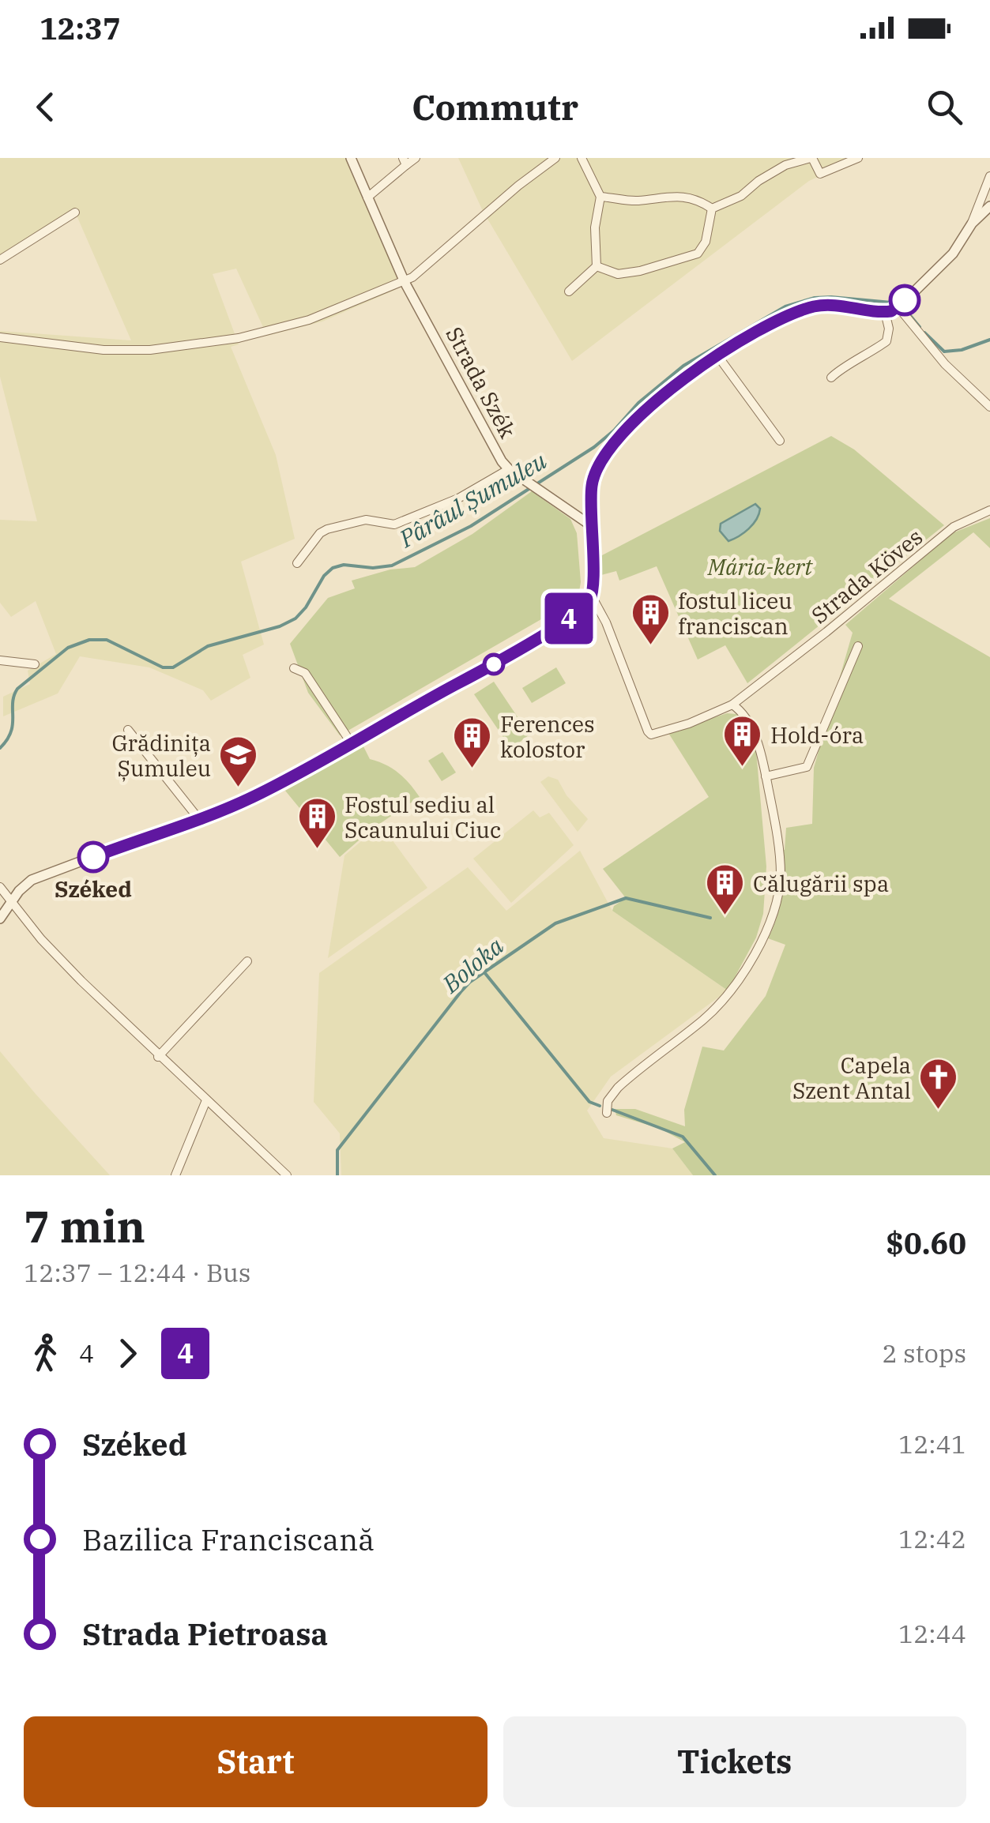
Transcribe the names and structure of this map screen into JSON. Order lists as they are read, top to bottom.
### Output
{
  "streets": {
    "street": ["Strada Szék", "Strada Köves"]
  },
  "water": ["Pârâul Șumuleu", "Boloka"],
  "parks": ["Mária-kert"],
  "places": {
    "building": [
      "fostul liceu franciscan",
      "Hold-óra",
      "Ferences kolostor",
      "Fostul sediu al Scaunului Ciuc",
      "Călugării spa"
    ],
    "school or university": ["Grădinița Șumuleu"],
    "other": ["Széked"],
    "church": ["Capela Szent Antal"]
  },
  "lines": ["bus line 4"],
  "page": {
    "status": "12:37",
    "header": "Commutr",
    "on_map": "4",
    "heading": ["7 min", "12:37 – 12:44 · Bus", "$0.60"],
    "legs": ["4", "4", "2 stops"],
    "list": [
      {
        "name": "Széked",
        "value": "12:41"
      },
      {
        "name": "Bazilica Franciscană",
        "value": "12:42"
      },
      {
        "name": "Strada Pietroasa",
        "value": "12:44"
      }
    ],
    "buttons": ["Start", "Tickets"]
  }
}
